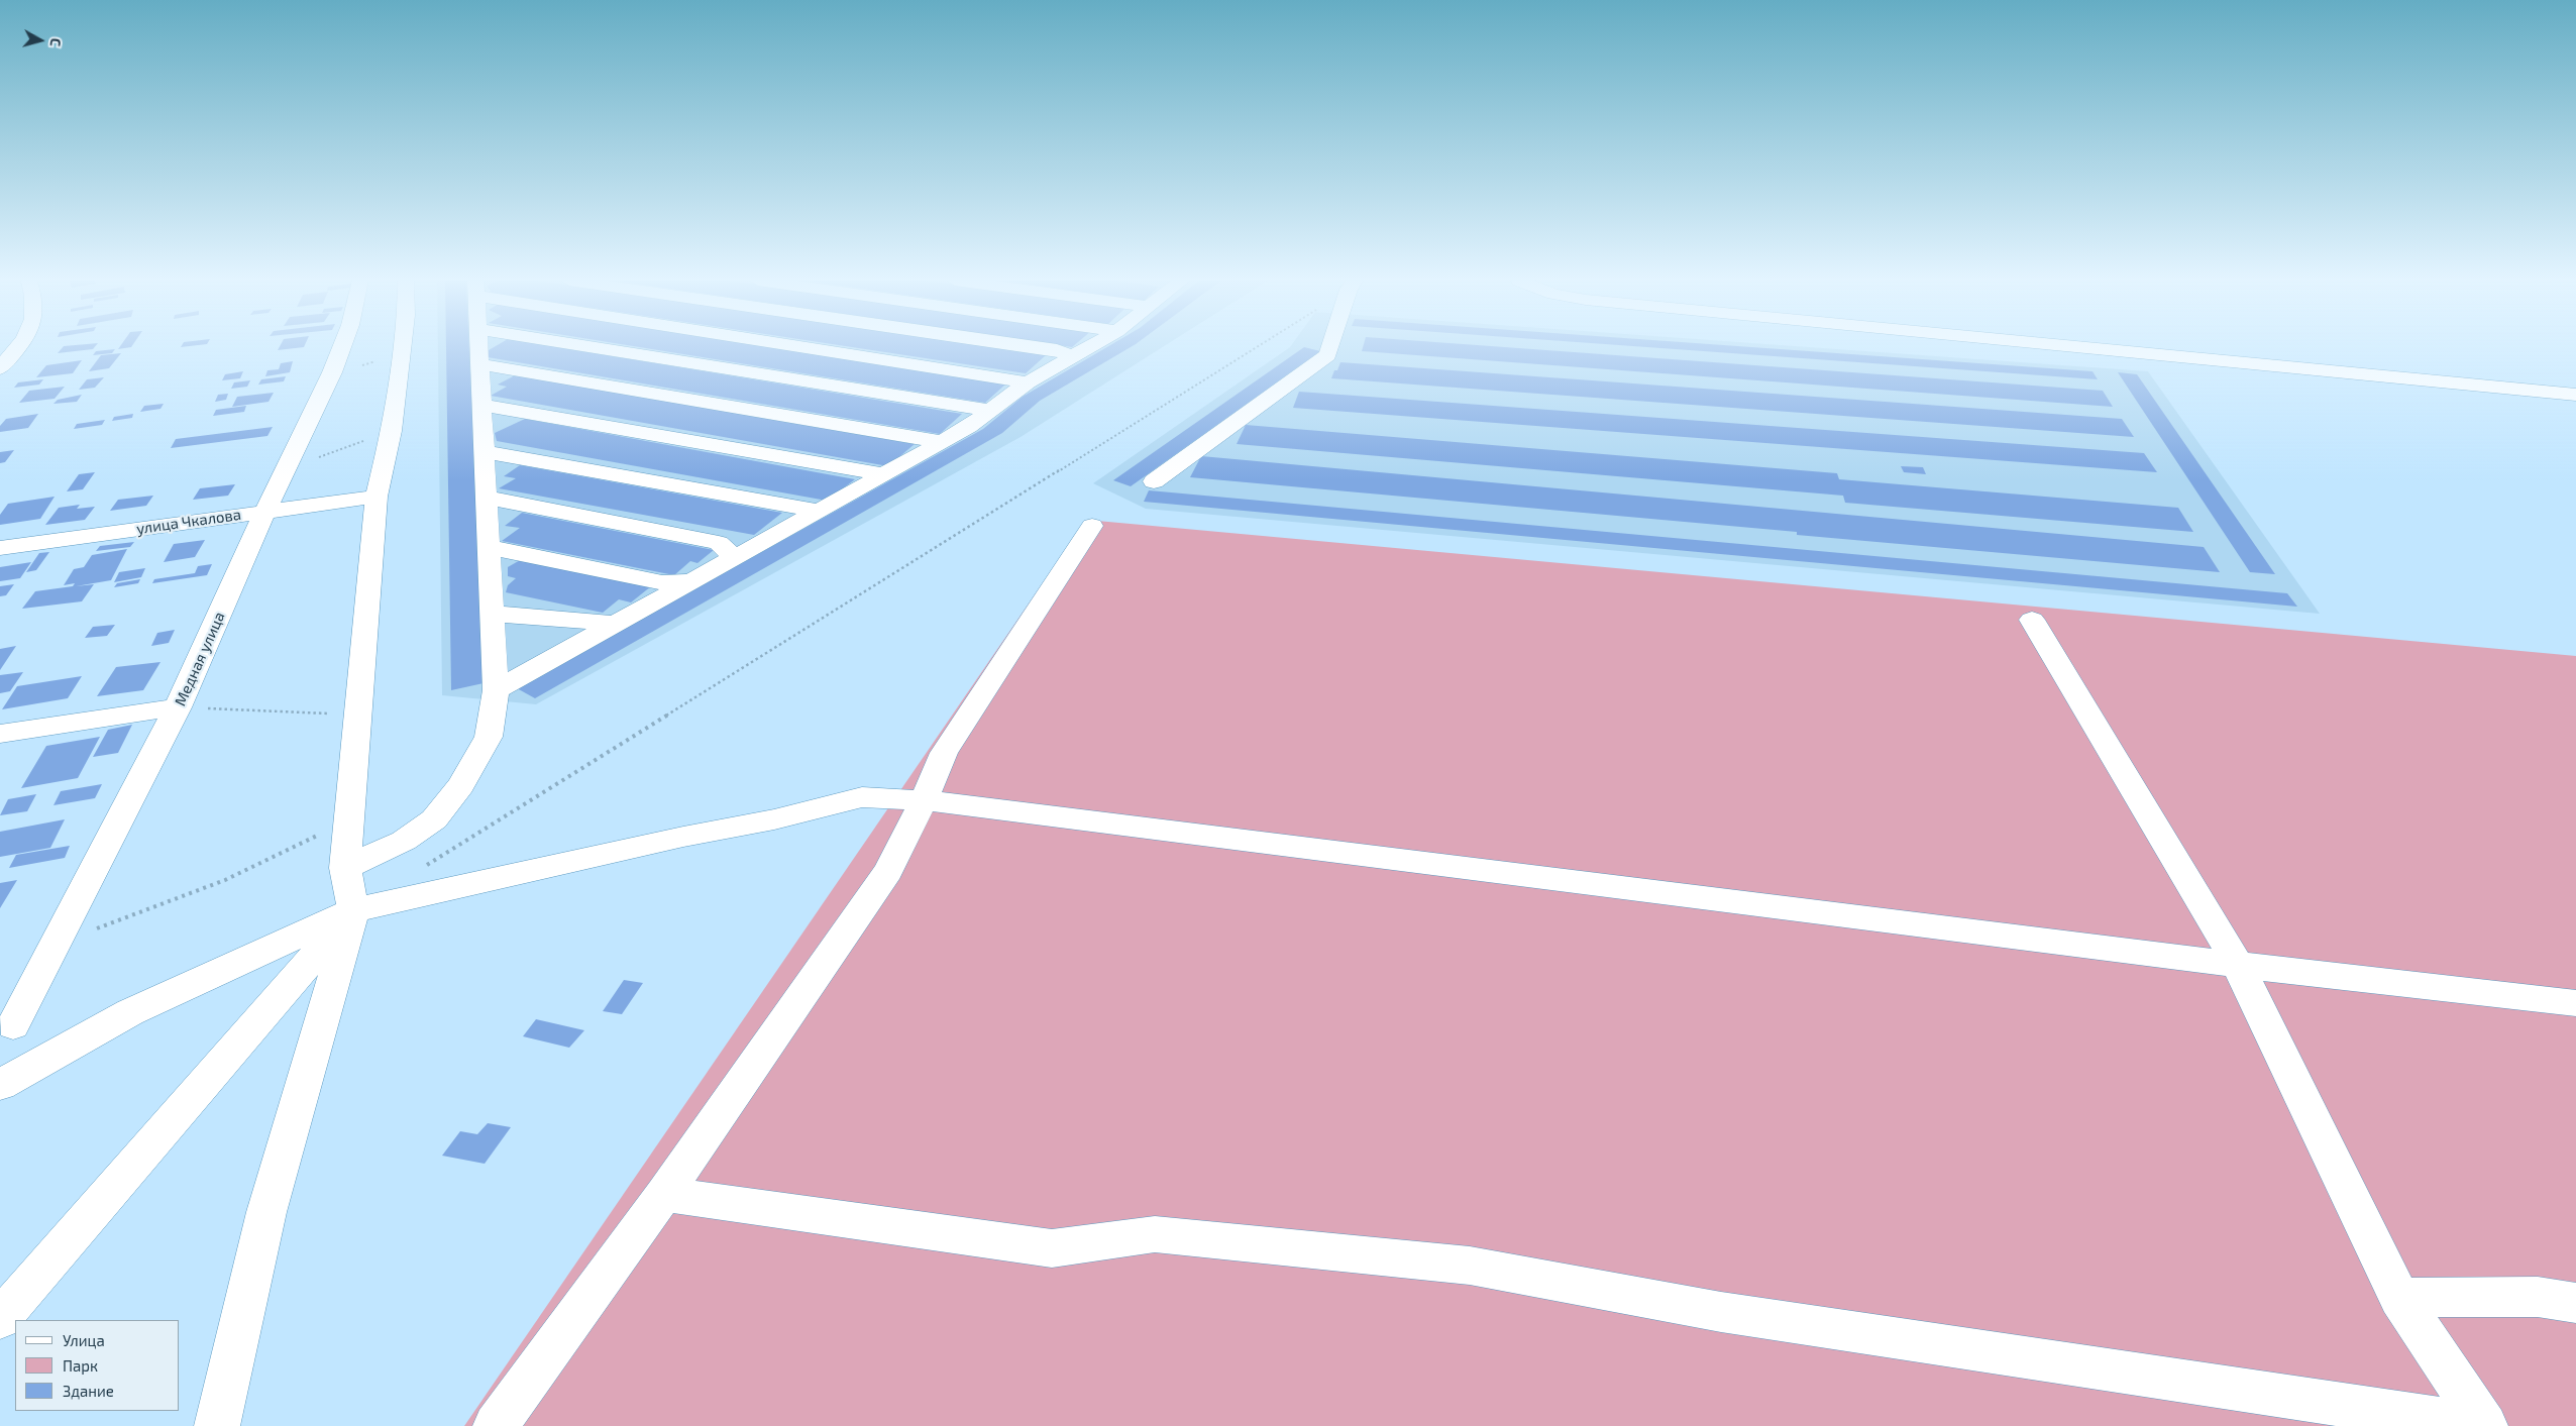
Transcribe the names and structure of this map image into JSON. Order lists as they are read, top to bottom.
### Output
{
  "streets": {
    "street": ["улица Чкалова", "Медная улица"]
  },
  "crossings": [
    ["улица Чкалова", "Медная улица"]
  ],
  "legend": ["Улица", "Парк", "Здание"],
  "north": "right"
}
